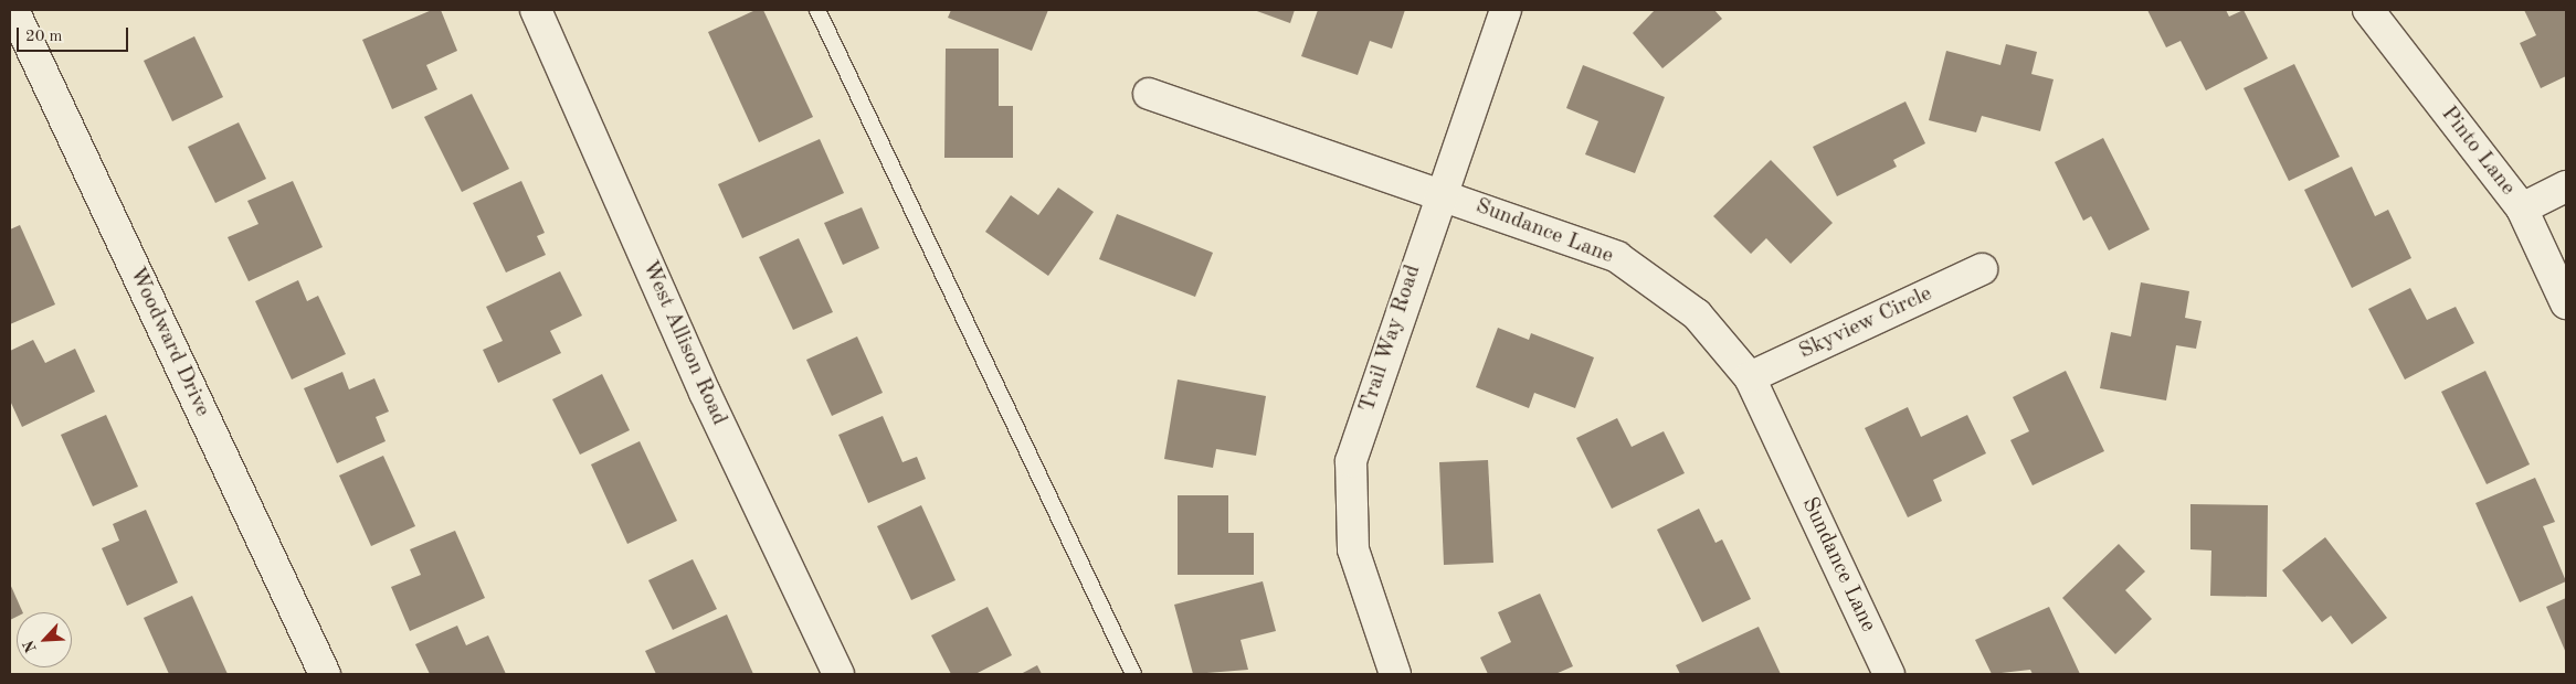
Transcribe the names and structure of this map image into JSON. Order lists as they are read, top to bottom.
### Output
{
  "streets": {
    "street": [
      "Pinto Lane",
      "Sundance Lane",
      "Skyview Circle",
      "Trail Way Road",
      "Woodward Drive",
      "West Allison Road"
    ]
  },
  "crossings": [
    ["Sundance Lane", "Skyview Circle"],
    ["Sundance Lane", "Trail Way Road"]
  ],
  "scale_bar": "20 m",
  "north": "bottom left"
}
